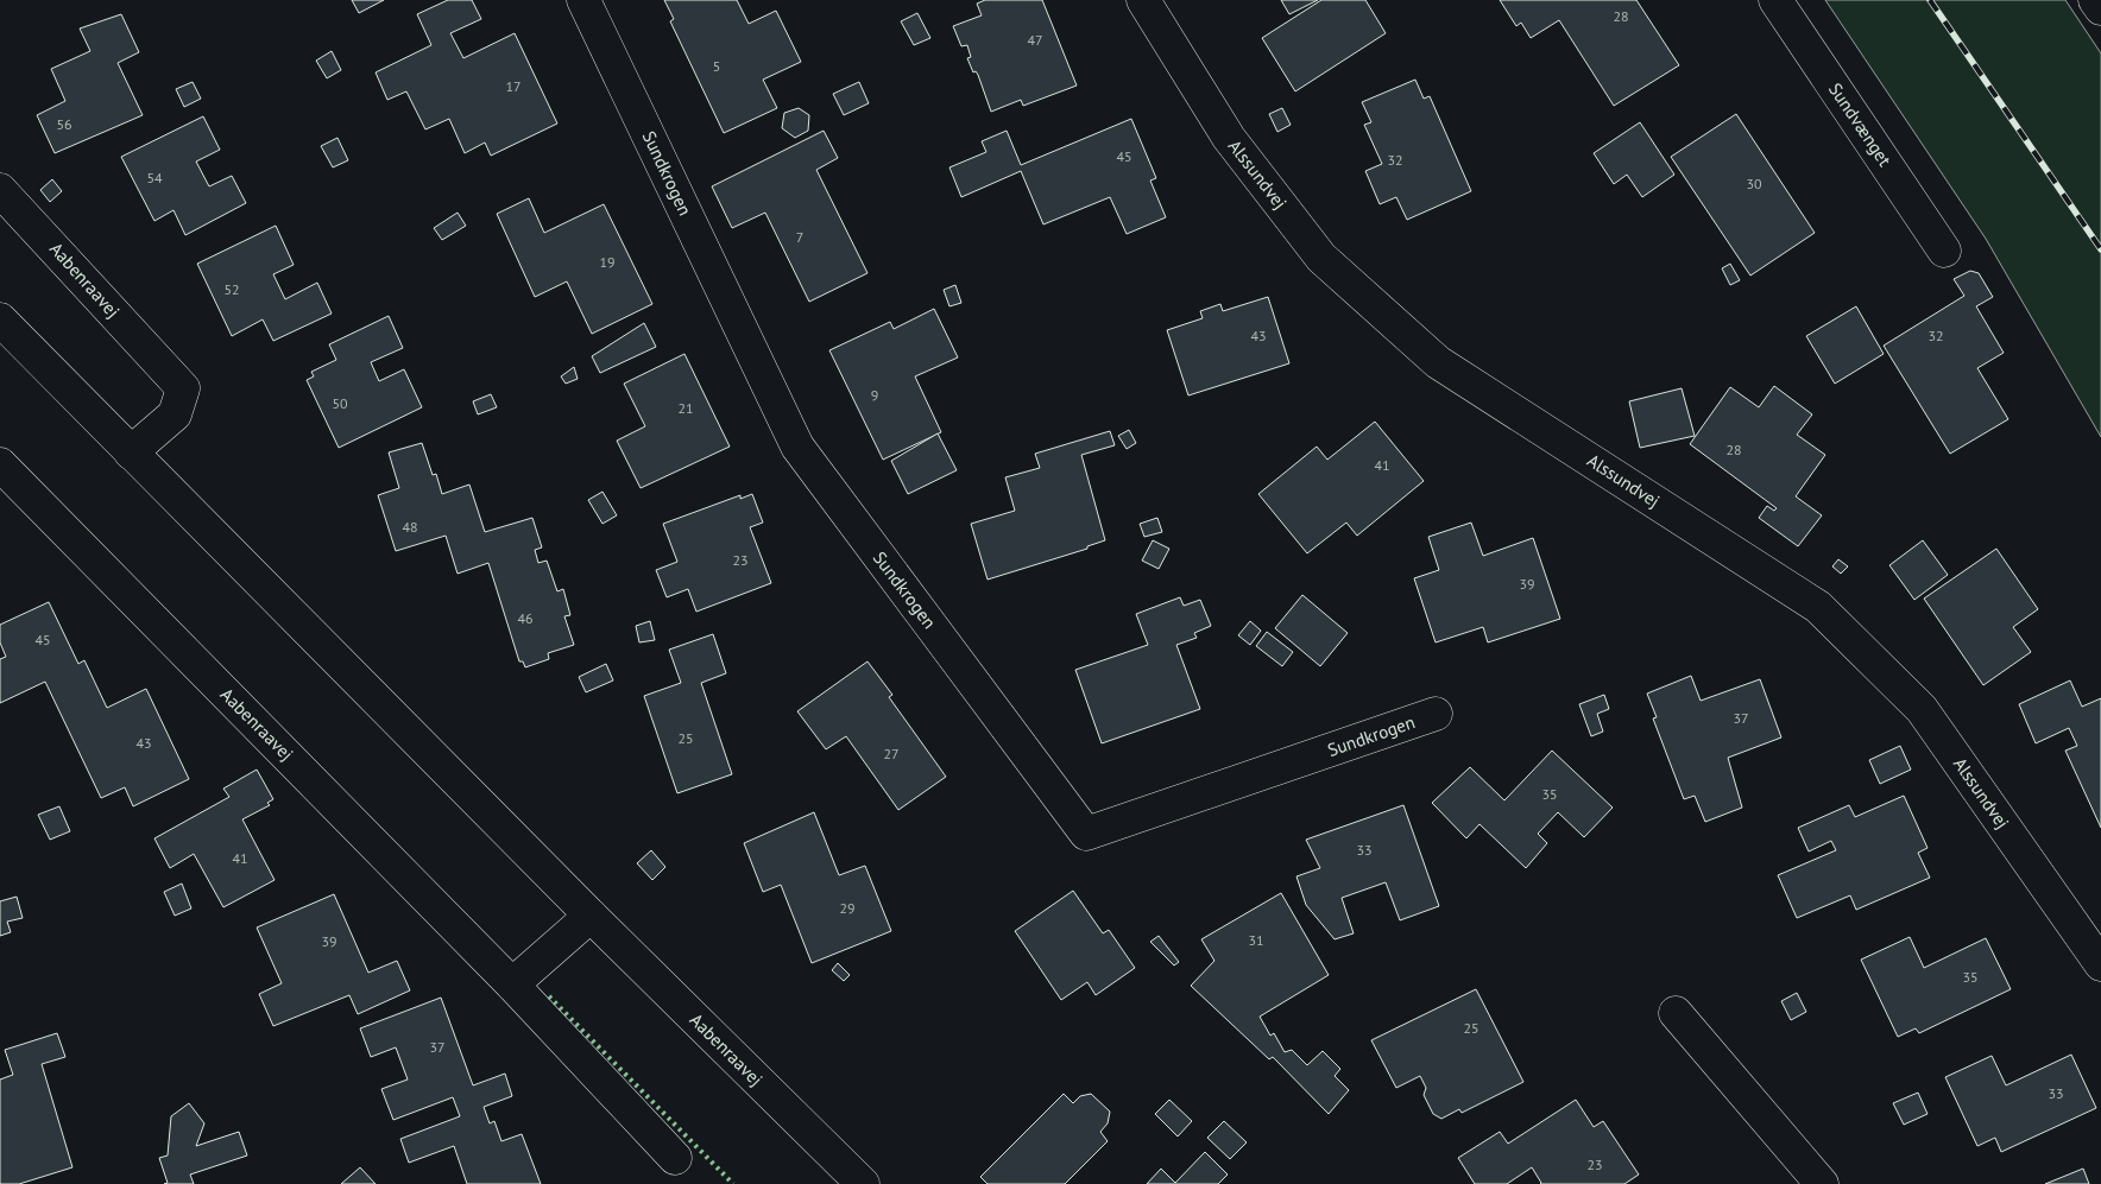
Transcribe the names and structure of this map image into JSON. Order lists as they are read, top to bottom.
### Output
{
  "streets": {
    "street": [
      "Sundvænget",
      "Sundkrogen",
      "Alssundvej",
      "Aabenraavej"
    ]
  },
  "house_numbers": [
    "28",
    "47",
    "5",
    "17",
    "56",
    "45",
    "32",
    "54",
    "30",
    "7",
    "19",
    "52",
    "43",
    "32",
    "9",
    "50",
    "21",
    "28",
    "41",
    "48",
    "23",
    "39",
    "46",
    "45",
    "37",
    "25",
    "43",
    "27",
    "35",
    "33",
    "41",
    "29",
    "31",
    "39",
    "35",
    "25",
    "37",
    "33",
    "23"
  ]
}
